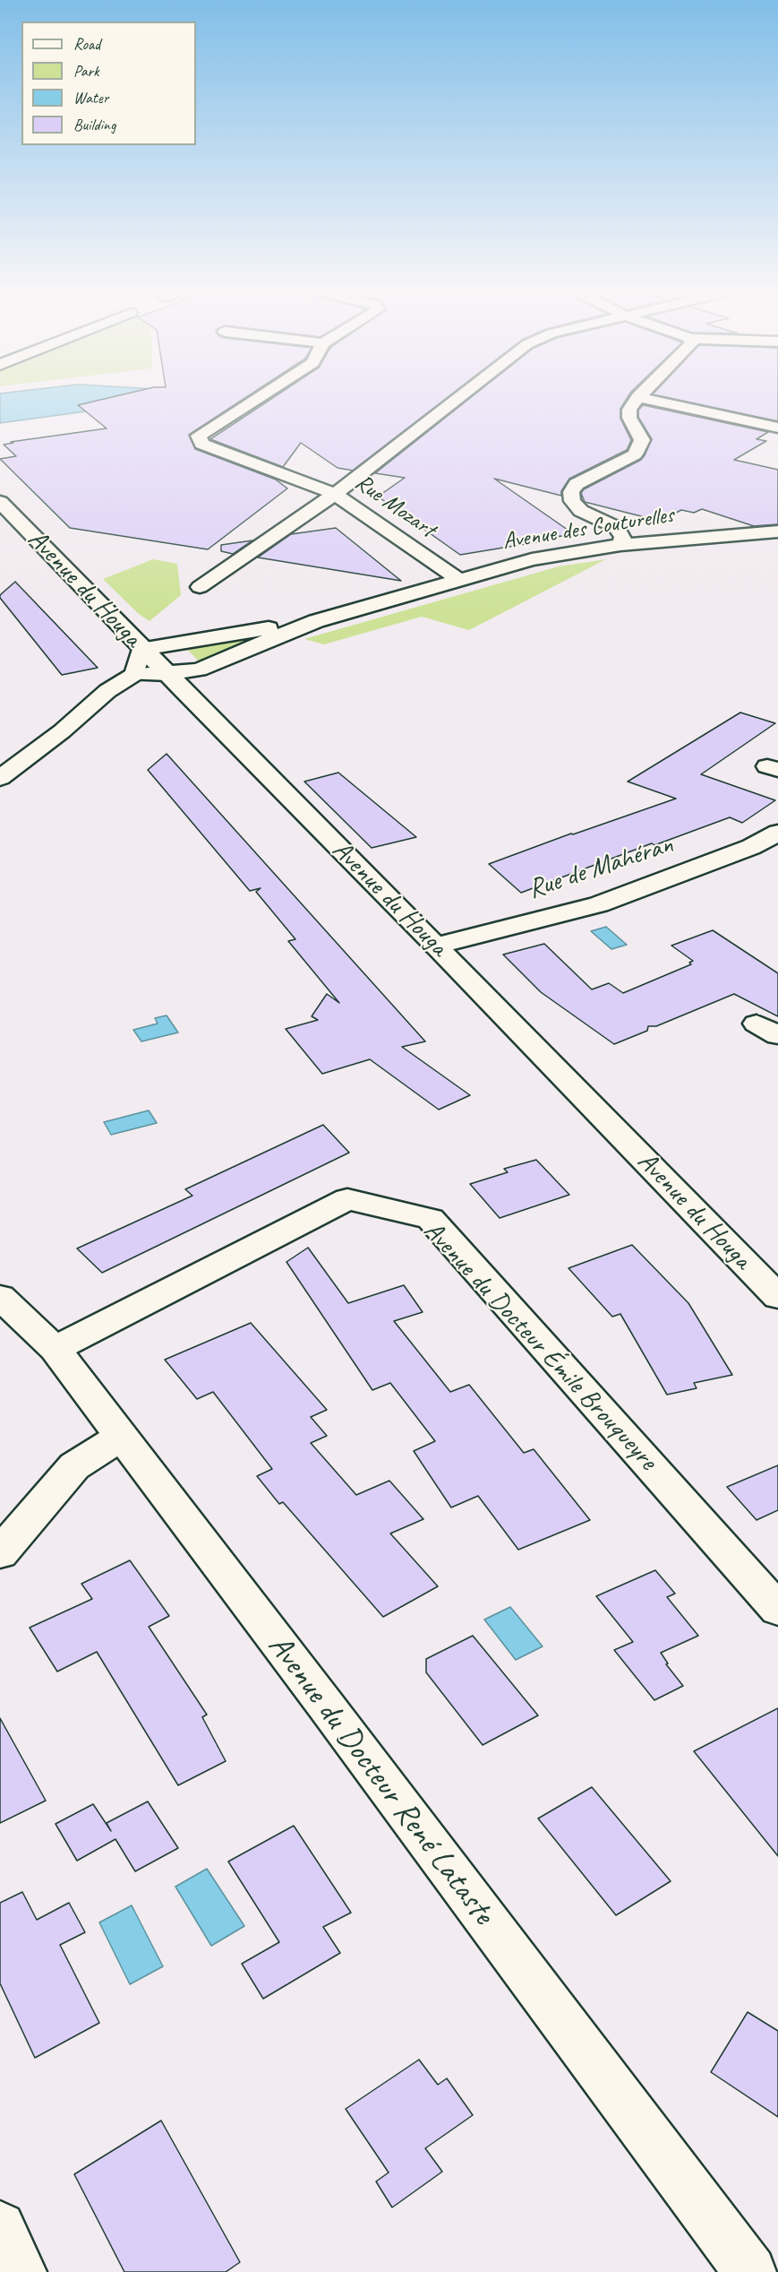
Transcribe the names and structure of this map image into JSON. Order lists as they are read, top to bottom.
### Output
{
  "streets": {
    "street": [
      "Rue Mozart",
      "Avenue des Couturelles",
      "Avenue du Houga",
      "Rue de Mahéran",
      "Avenue du Docteur Émile Brouqueyre",
      "Avenue du Docteur René Lataste"
    ]
  },
  "crossings": [
    ["Rue Mozart", "Avenue des Couturelles"],
    ["Avenue des Couturelles", "Avenue du Houga"],
    ["Avenue du Houga", "Rue de Mahéran"],
    ["Avenue du Docteur Émile Brouqueyre", "Avenue du Docteur René Lataste"]
  ],
  "legend": [
    "Road",
    "Park",
    "Water",
    "Building"
  ]
}
